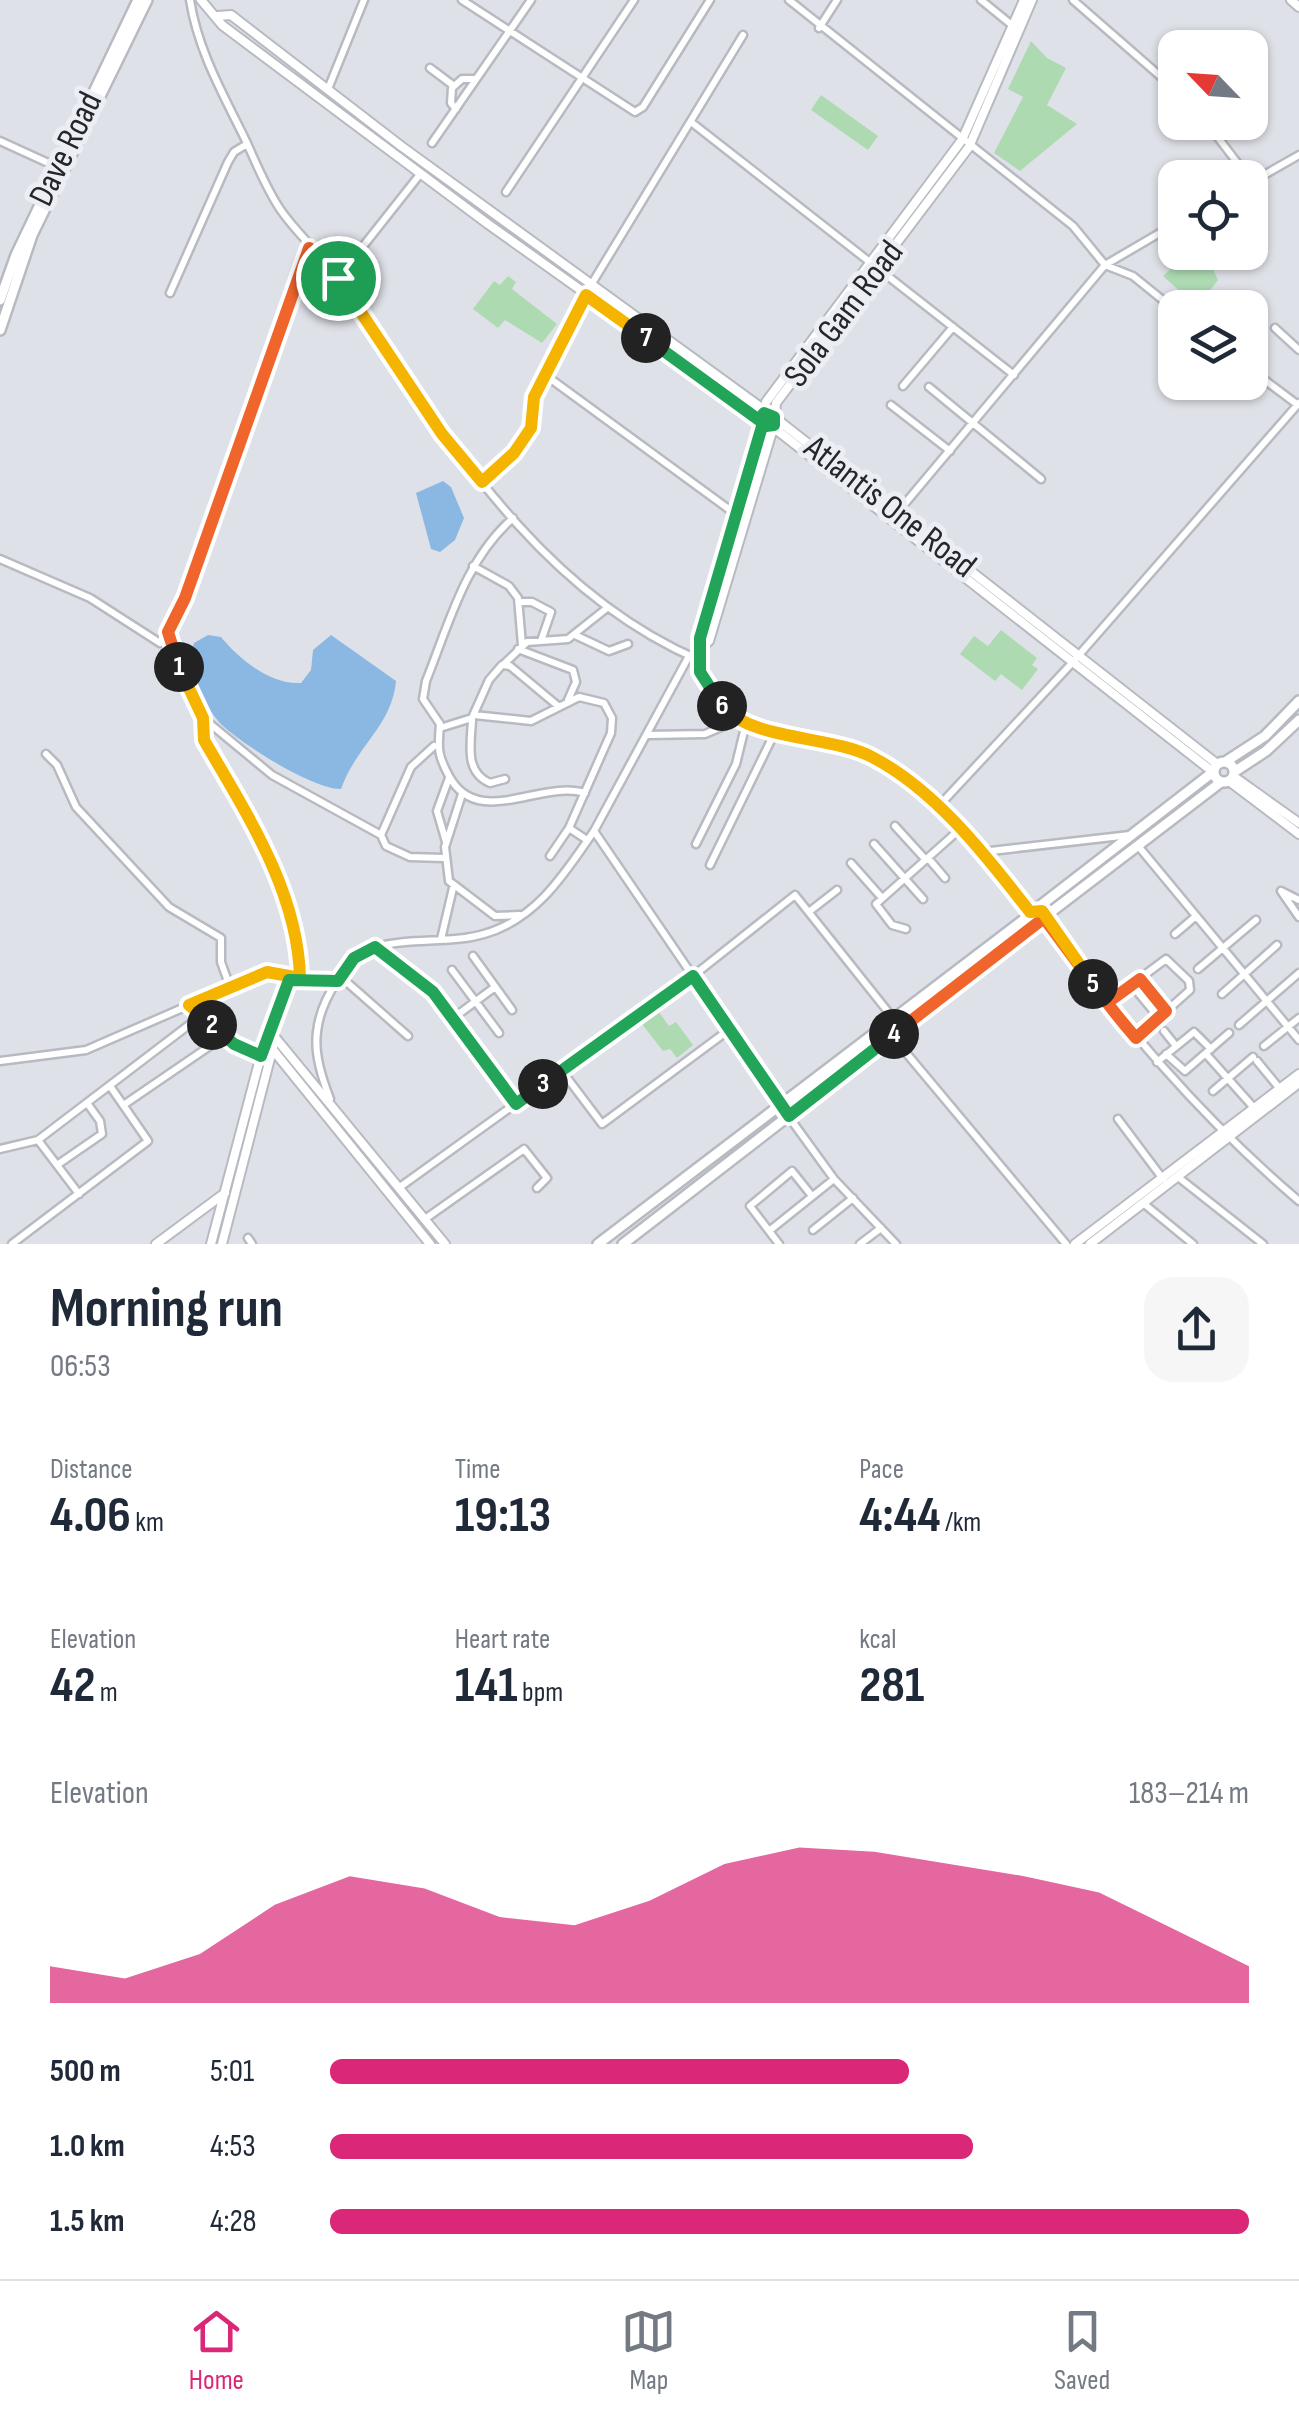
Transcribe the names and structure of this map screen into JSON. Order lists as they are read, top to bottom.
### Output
{
  "streets": {
    "main road": ["Dave Road"],
    "street": ["Sola Gam Road", "Atlantis One Road"]
  },
  "crossings": [
    ["Sola Gam Road", "Atlantis One Road"]
  ],
  "north": "top left",
  "page": {
    "pins": [
      "7",
      "1",
      "6",
      "5",
      "2",
      "4",
      "3"
    ],
    "heading": ["Morning run", "06:53"],
    "stats": [
      ["Distance", "4.06 km"],
      ["Time", "19:13"],
      ["Pace", "4:44 /km"],
      ["Elevation", "42 m"],
      ["Heart rate", "141 bpm"],
      ["kcal", "281"]
    ],
    "chart": ["Elevation", "183–214 m"],
    "list": [
      {
        "name": "500 m",
        "note": "5:01"
      },
      {
        "name": "1.0 km",
        "note": "4:53"
      },
      {
        "name": "1.5 km",
        "note": "4:28"
      }
    ],
    "tabs": ["Home", "Map", "Saved"]
  }
}
